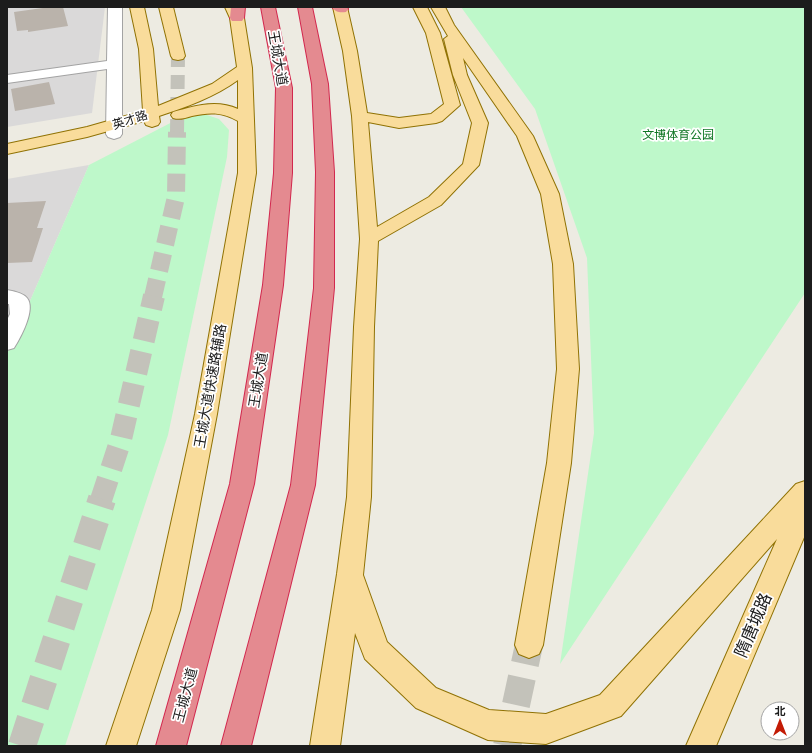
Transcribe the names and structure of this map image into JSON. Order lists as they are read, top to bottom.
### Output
{
  "streets": {
    "highway": ["王城大道"],
    "main road": ["英才路", "王城大道快速路辅路", "隋唐城路"]
  },
  "crossings": [
    ["英才路", "王城大道快速路辅路"]
  ],
  "parks": ["文博体育公园"],
  "north": "top"
}
